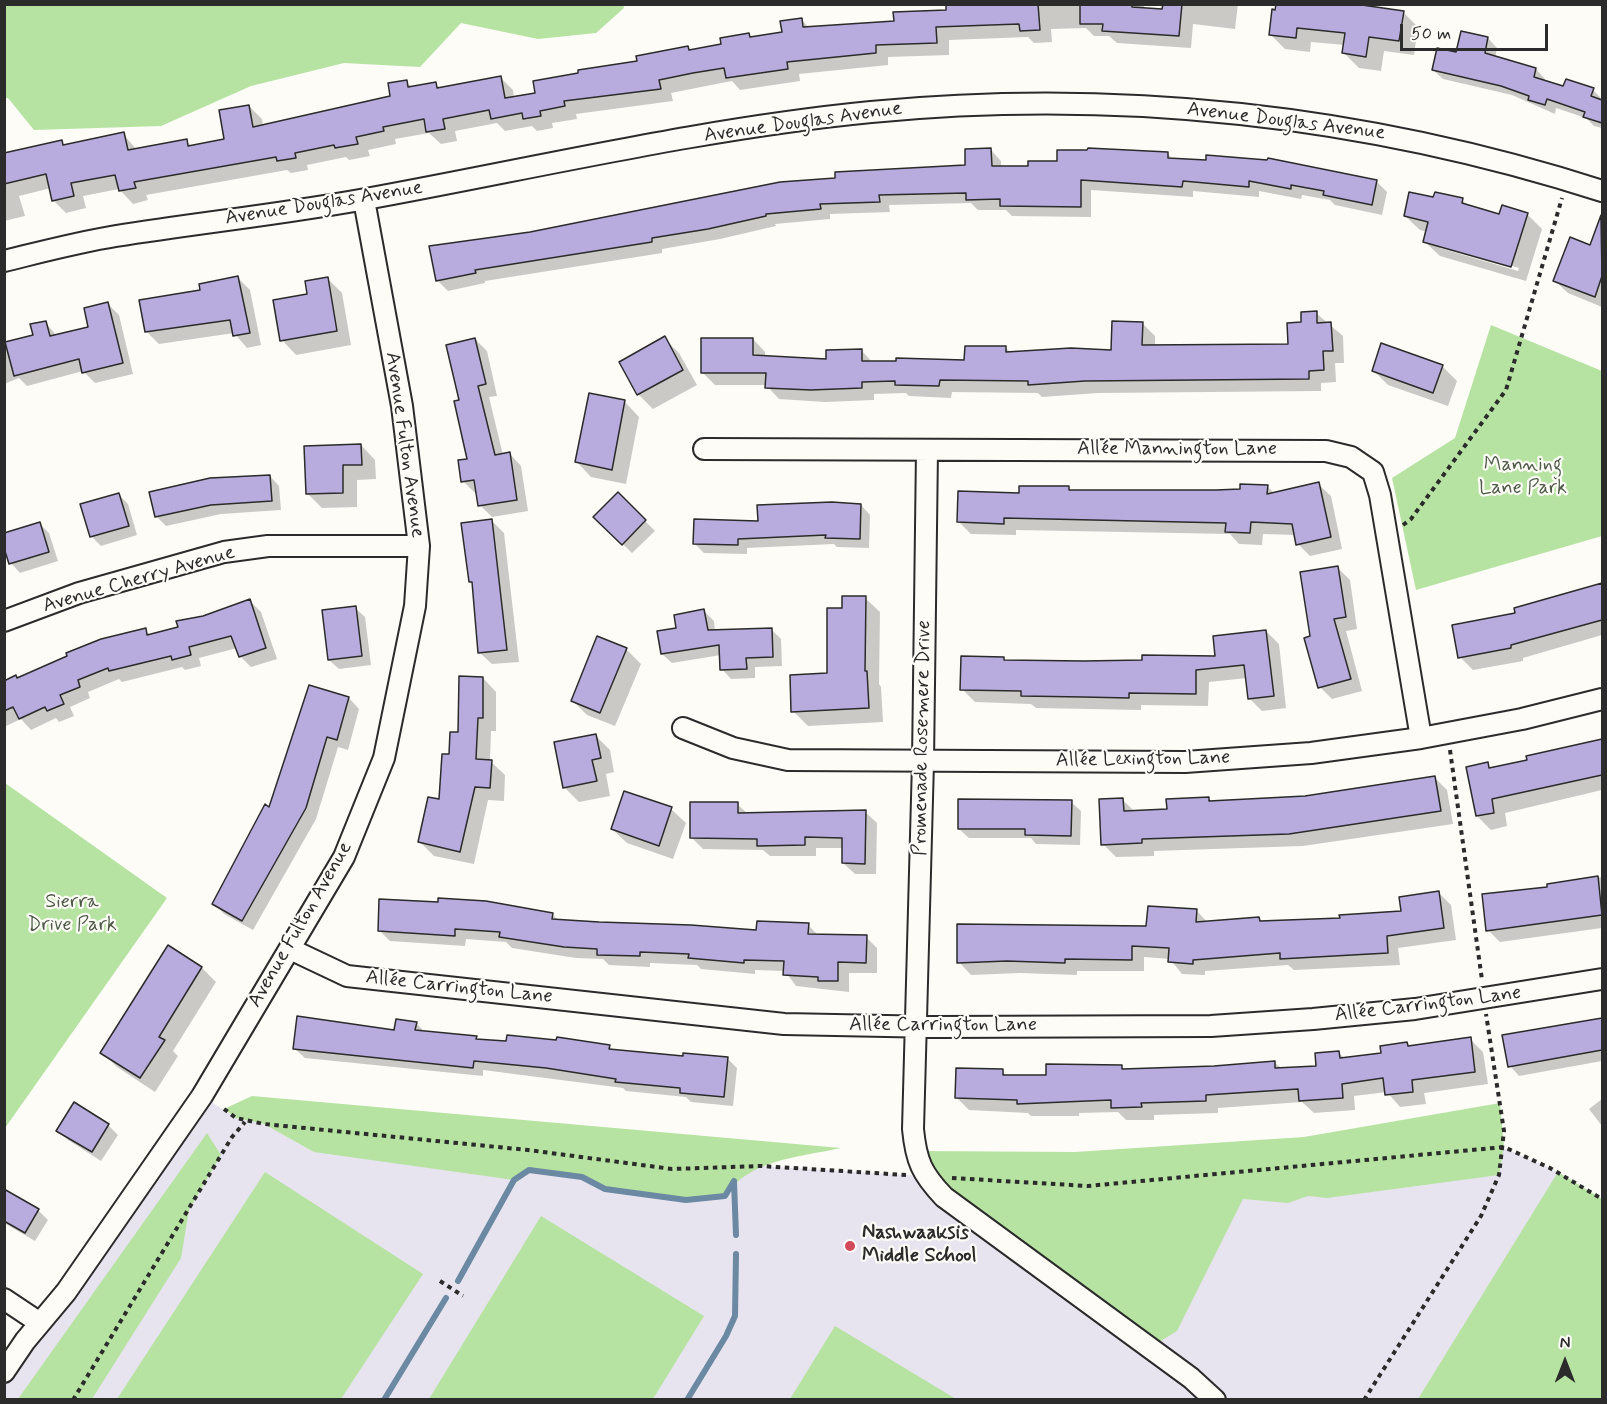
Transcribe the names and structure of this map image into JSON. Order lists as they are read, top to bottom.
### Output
{
  "streets": {
    "street": [
      "Avenue Douglas Avenue",
      "Avenue Fulton Avenue",
      "Allée Mannington Lane",
      "Avenue Cherry Avenue",
      "Promenade Rosemere Drive",
      "Allée Lexington Lane",
      "Allée Carrington Lane"
    ]
  },
  "crossings": [
    ["Avenue Douglas Avenue", "Avenue Fulton Avenue"],
    ["Avenue Fulton Avenue", "Avenue Cherry Avenue"],
    ["Avenue Fulton Avenue", "Allée Carrington Lane"],
    ["Allée Mannington Lane", "Promenade Rosemere Drive"],
    ["Allée Mannington Lane", "Allée Lexington Lane"],
    ["Promenade Rosemere Drive", "Allée Lexington Lane"],
    ["Promenade Rosemere Drive", "Allée Carrington Lane"]
  ],
  "parks": ["Manning Lane Park", "Sierra Drive Park"],
  "places": ["Nashwaaksis Middle School"],
  "scale_bar": "50 m",
  "north": "top"
}
